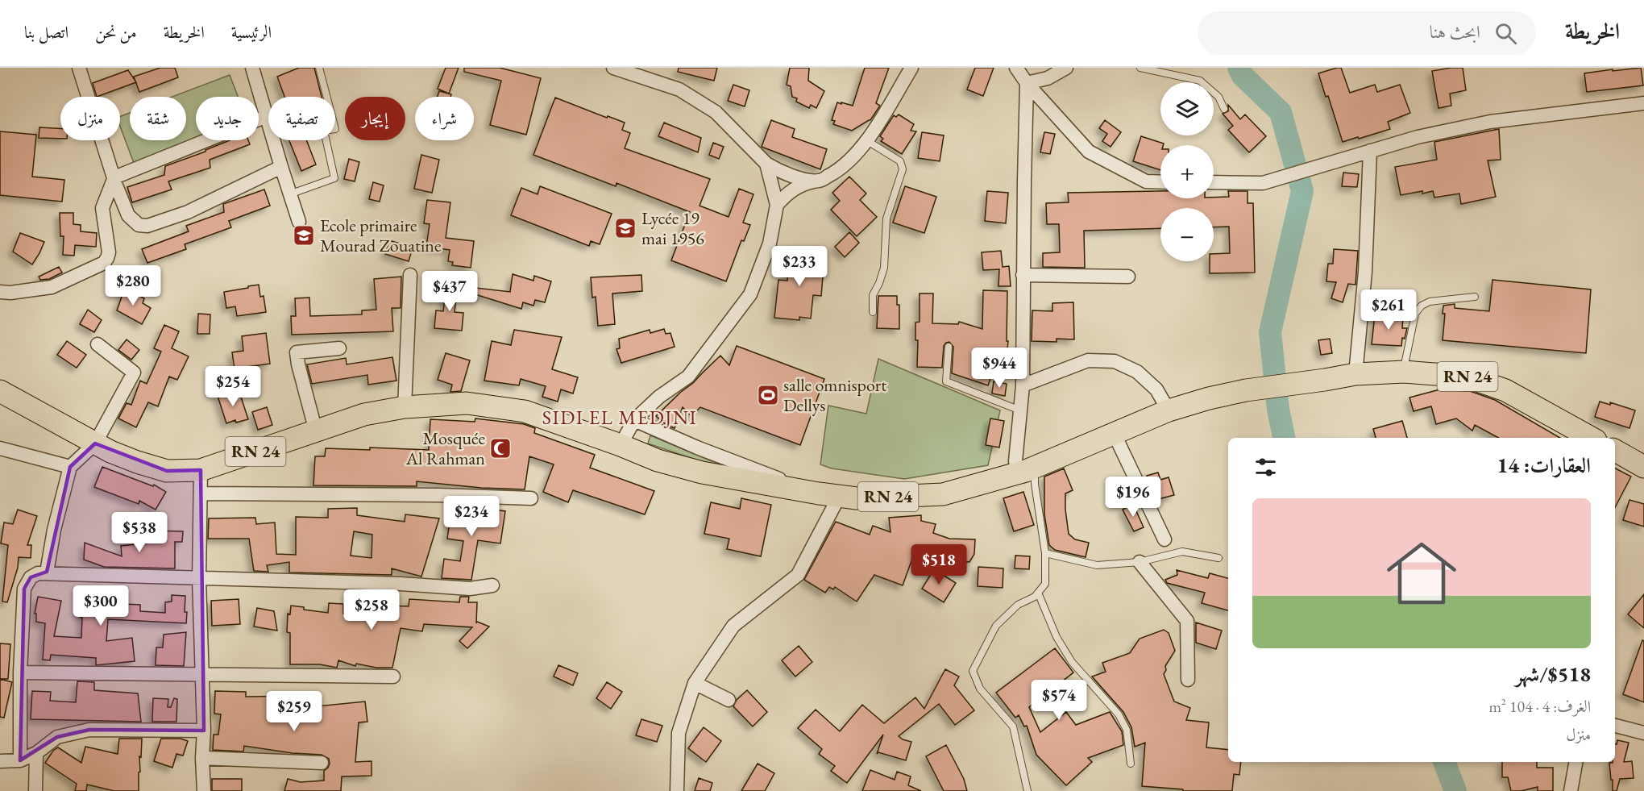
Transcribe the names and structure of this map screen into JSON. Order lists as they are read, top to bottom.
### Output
{
  "streets": {
    "main road": ["RN 24"]
  },
  "districts": ["SIDI EL MEDJNI"],
  "places": {
    "school or university": ["Lycée 19 mai 1956", "Ecole primaire Mourad Zouatine"],
    "sports": ["salle omnisport Dellys"],
    "mosque": ["Mosquée Al Rahman"]
  },
  "page": {
    "header": "الخريطة",
    "search": "ابحث هنا",
    "nav": [
      "الرئيسية",
      "الخريطة",
      "من نحن",
      "اتصل بنا"
    ],
    "map_buttons": ["+", "−"],
    "chip": [
      "شراء",
      "إيجار",
      "تصفية",
      "جديد",
      "شقة",
      "منزل"
    ],
    "price": [
      "$233",
      "$280",
      "$437",
      "$261",
      "$944",
      "$254",
      "$196",
      "$234",
      "$538",
      "$518",
      "$300",
      "$258",
      "$574",
      "$259"
    ],
    "heading": "العقارات: 14",
    "list": [
      {
        "name": "$518/شهر",
        "note": "الغرف: 4 · 104 m² · منزل"
      }
    ]
  }
}
